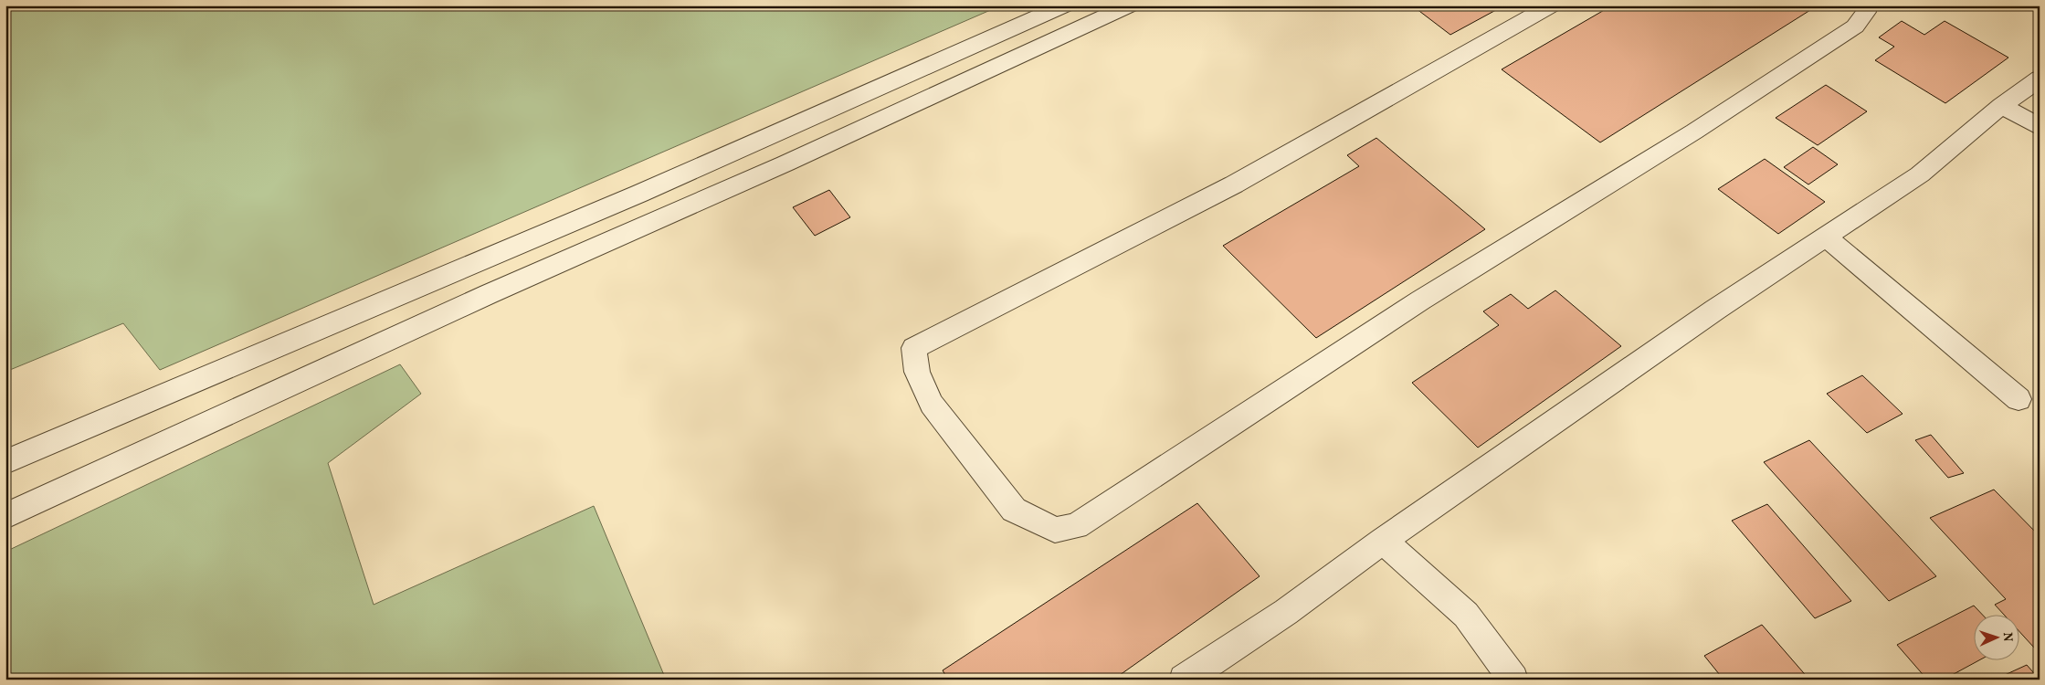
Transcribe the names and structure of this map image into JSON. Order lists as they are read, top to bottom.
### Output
{
  "north": "right"
}
